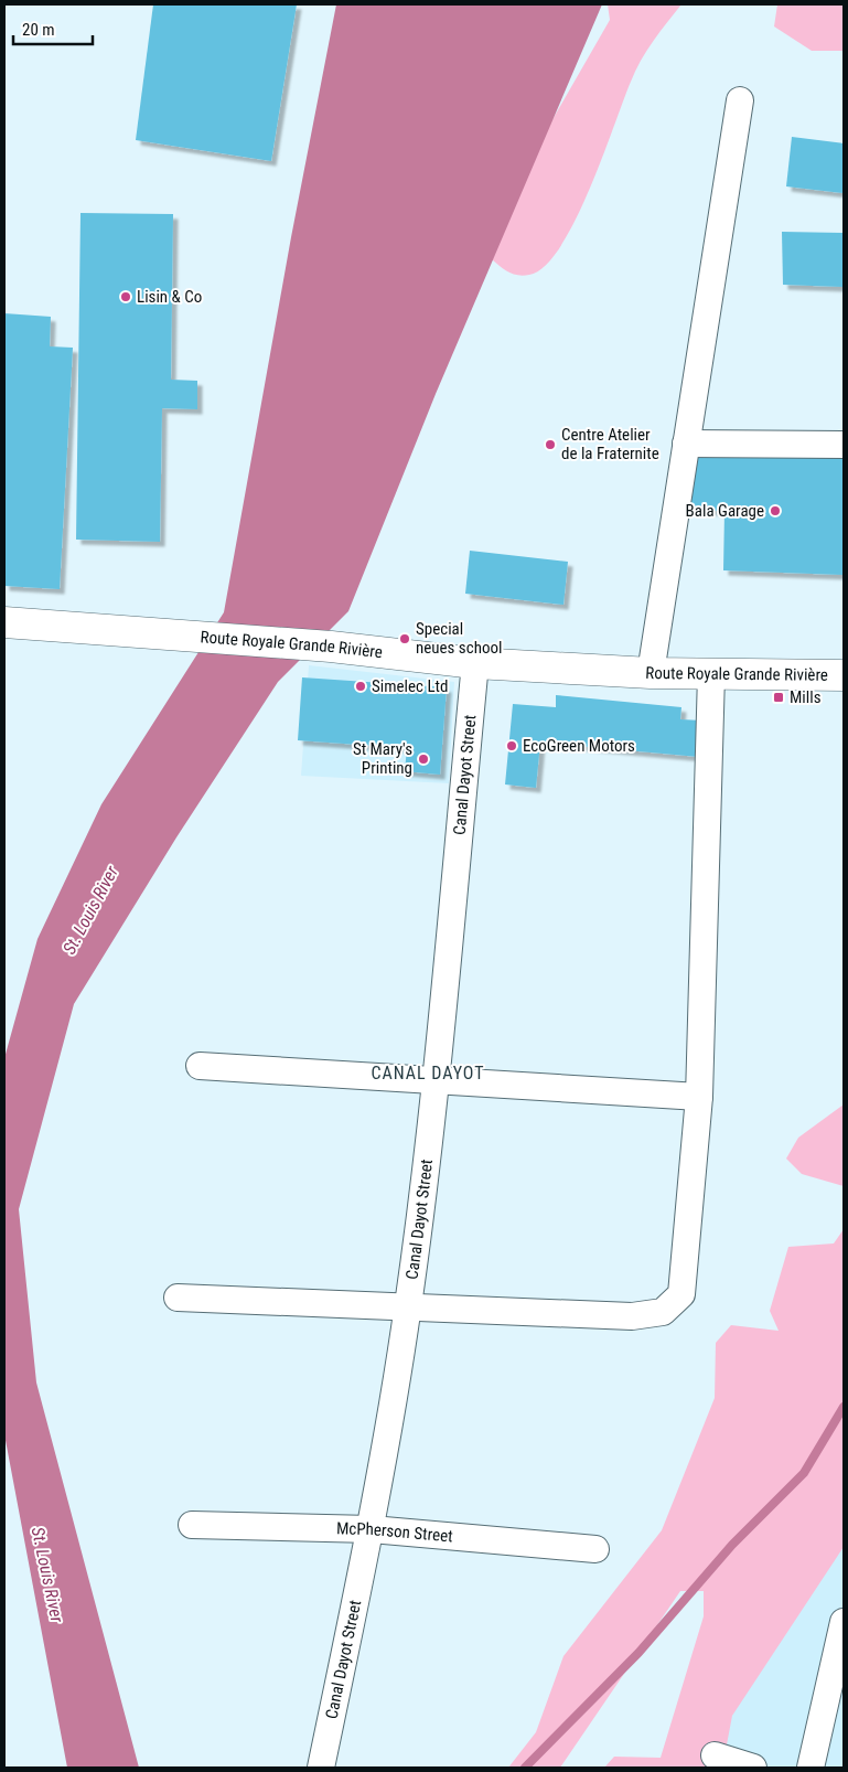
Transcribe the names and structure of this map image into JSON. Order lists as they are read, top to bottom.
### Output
{
  "streets": {
    "main road": ["Route Royale Grande Rivière"],
    "street": ["Canal Dayot Street", "McPherson Street"]
  },
  "crossings": [
    ["Route Royale Grande Rivière", "Canal Dayot Street"],
    ["Canal Dayot Street", "McPherson Street"]
  ],
  "districts": ["CANAL DAYOT"],
  "water": ["St. Louis River"],
  "places": {
    "other": [
      "Lisin & Co",
      "Centre Atelier de la Fraternite",
      "Bala Garage",
      "Special neues school",
      "Simelec Ltd",
      "EcoGreen Motors",
      "St Mary's Printing"
    ],
    "transit": ["Mills"]
  },
  "scale_bar": "20 m"
}
